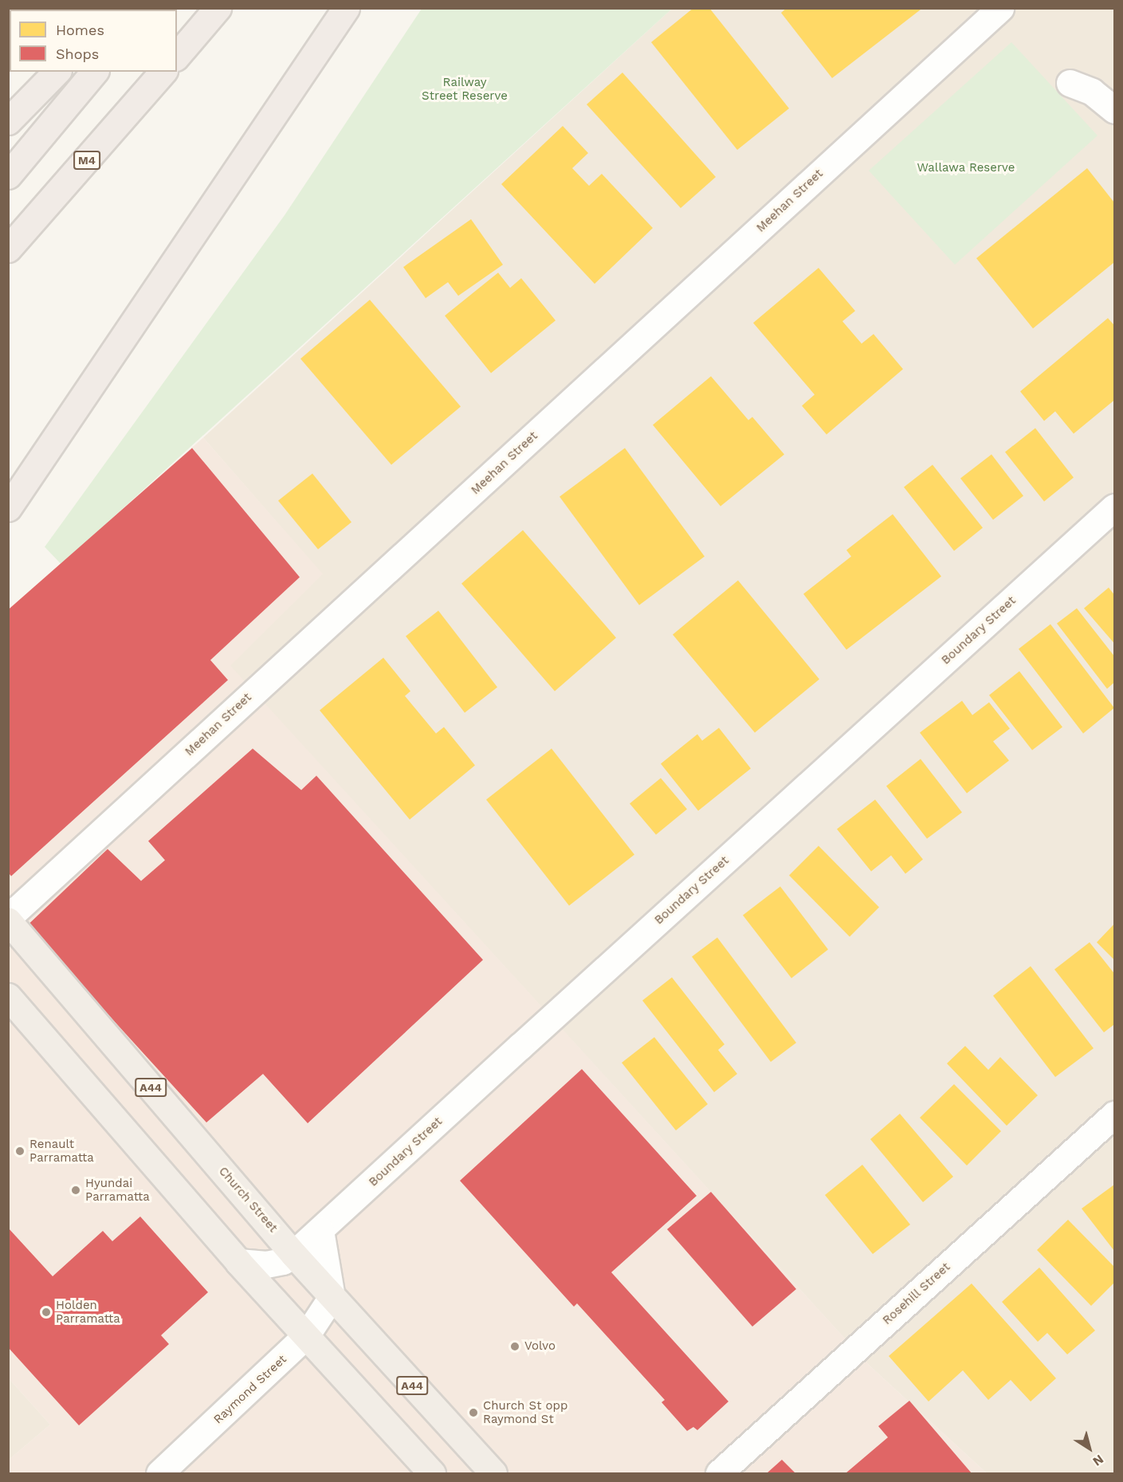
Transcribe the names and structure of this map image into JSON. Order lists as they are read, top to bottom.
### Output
{
  "streets": {
    "highway": ["M4", "A44", "Church Street"],
    "street": [
      "Meehan Street",
      "Boundary Street",
      "Rosehill Street",
      "Raymond Street"
    ]
  },
  "crossings": [
    ["Meehan Street", "Church Street"],
    ["Boundary Street", "Church Street"],
    ["Church Street", "Raymond Street"]
  ],
  "parks": ["Railway Street Reserve", "Wallawa Reserve"],
  "places": [
    "Renault Parramatta",
    "Hyundai Parramatta",
    "Holden Parramatta",
    "Volvo",
    "Church St opp Raymond St"
  ],
  "legend": ["Homes", "Shops"],
  "north": "bottom right"
}
